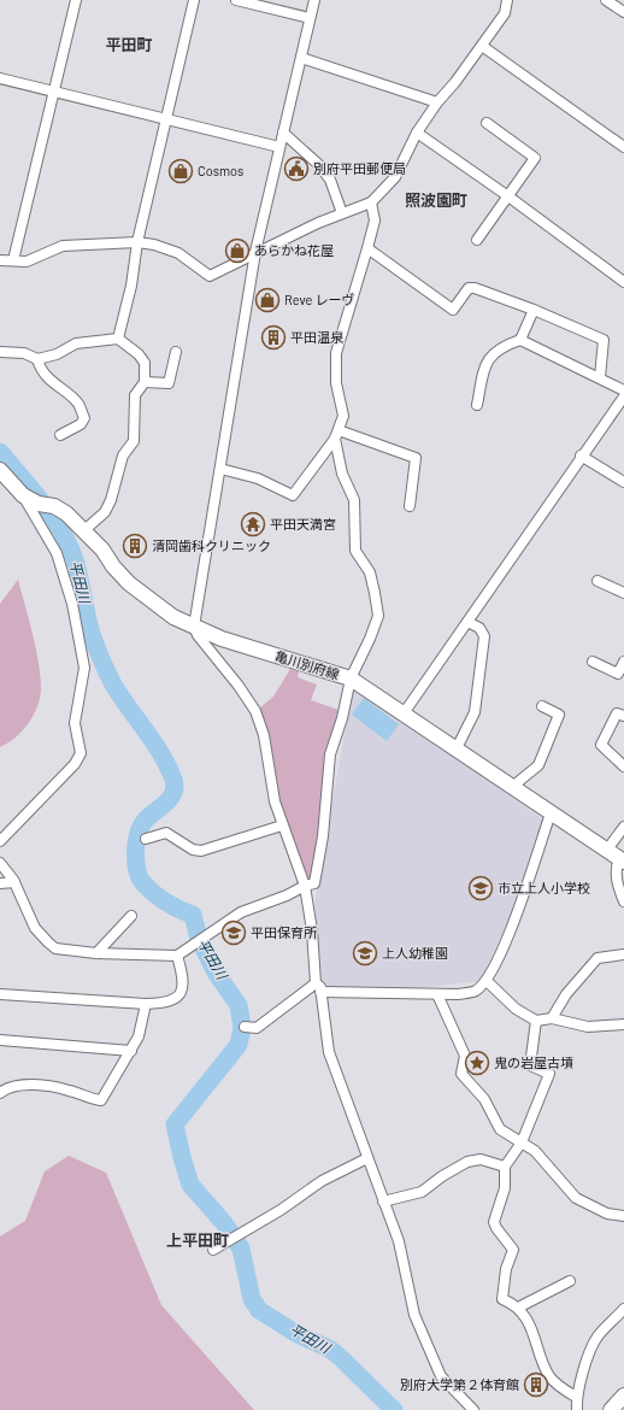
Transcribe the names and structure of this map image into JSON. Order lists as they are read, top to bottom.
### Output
{
  "streets": {
    "main road": ["亀川別府線"]
  },
  "districts": ["平田町", "照波園町", "上平田町"],
  "water": ["平田川"],
  "places": {
    "public building": ["別府平田郵便局"],
    "shop": ["Cosmos", "あらかね花屋", "Reve レーヴ"],
    "building": ["平田温泉", "清岡歯科クリニック", "別府大学第２体育館"],
    "temple": ["平田天満宮"],
    "school or university": ["市立上人小学校", "平田保育所", "上人幼稚園"],
    "place": ["鬼の岩屋古墳"]
  }
}
